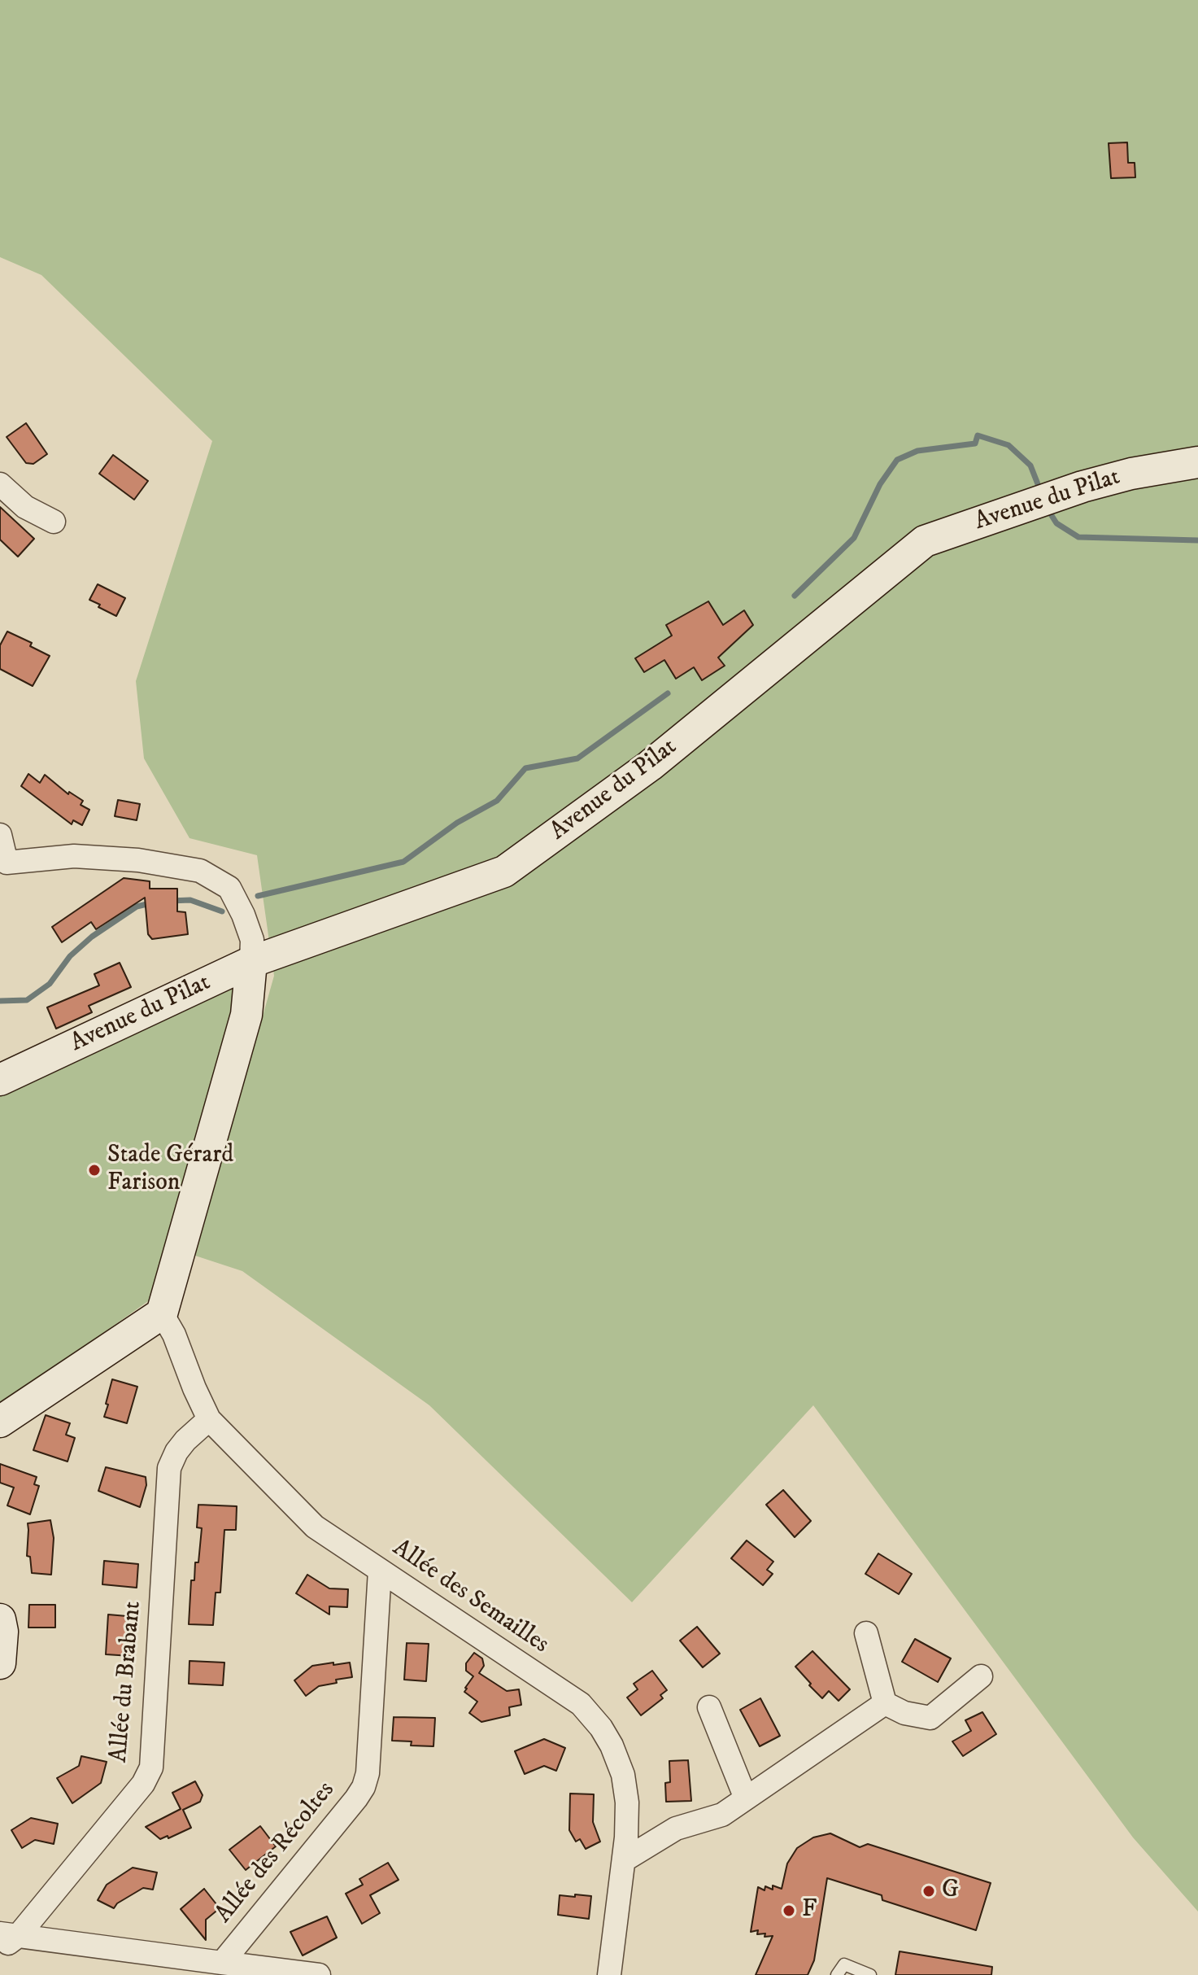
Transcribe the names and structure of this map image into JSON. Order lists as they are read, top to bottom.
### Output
{
  "streets": {
    "main road": ["Avenue du Pilat"],
    "street": ["Allée des Semailles", "Allée du Brabant", "Allée des Récoltes"]
  },
  "crossings": [
    ["Allée des Semailles", "Allée du Brabant"],
    ["Allée des Semailles", "Allée des Récoltes"],
    ["Allée du Brabant", "Allée des Récoltes"]
  ],
  "places": ["Stade Gérard Farison", "G", "F"]
}
